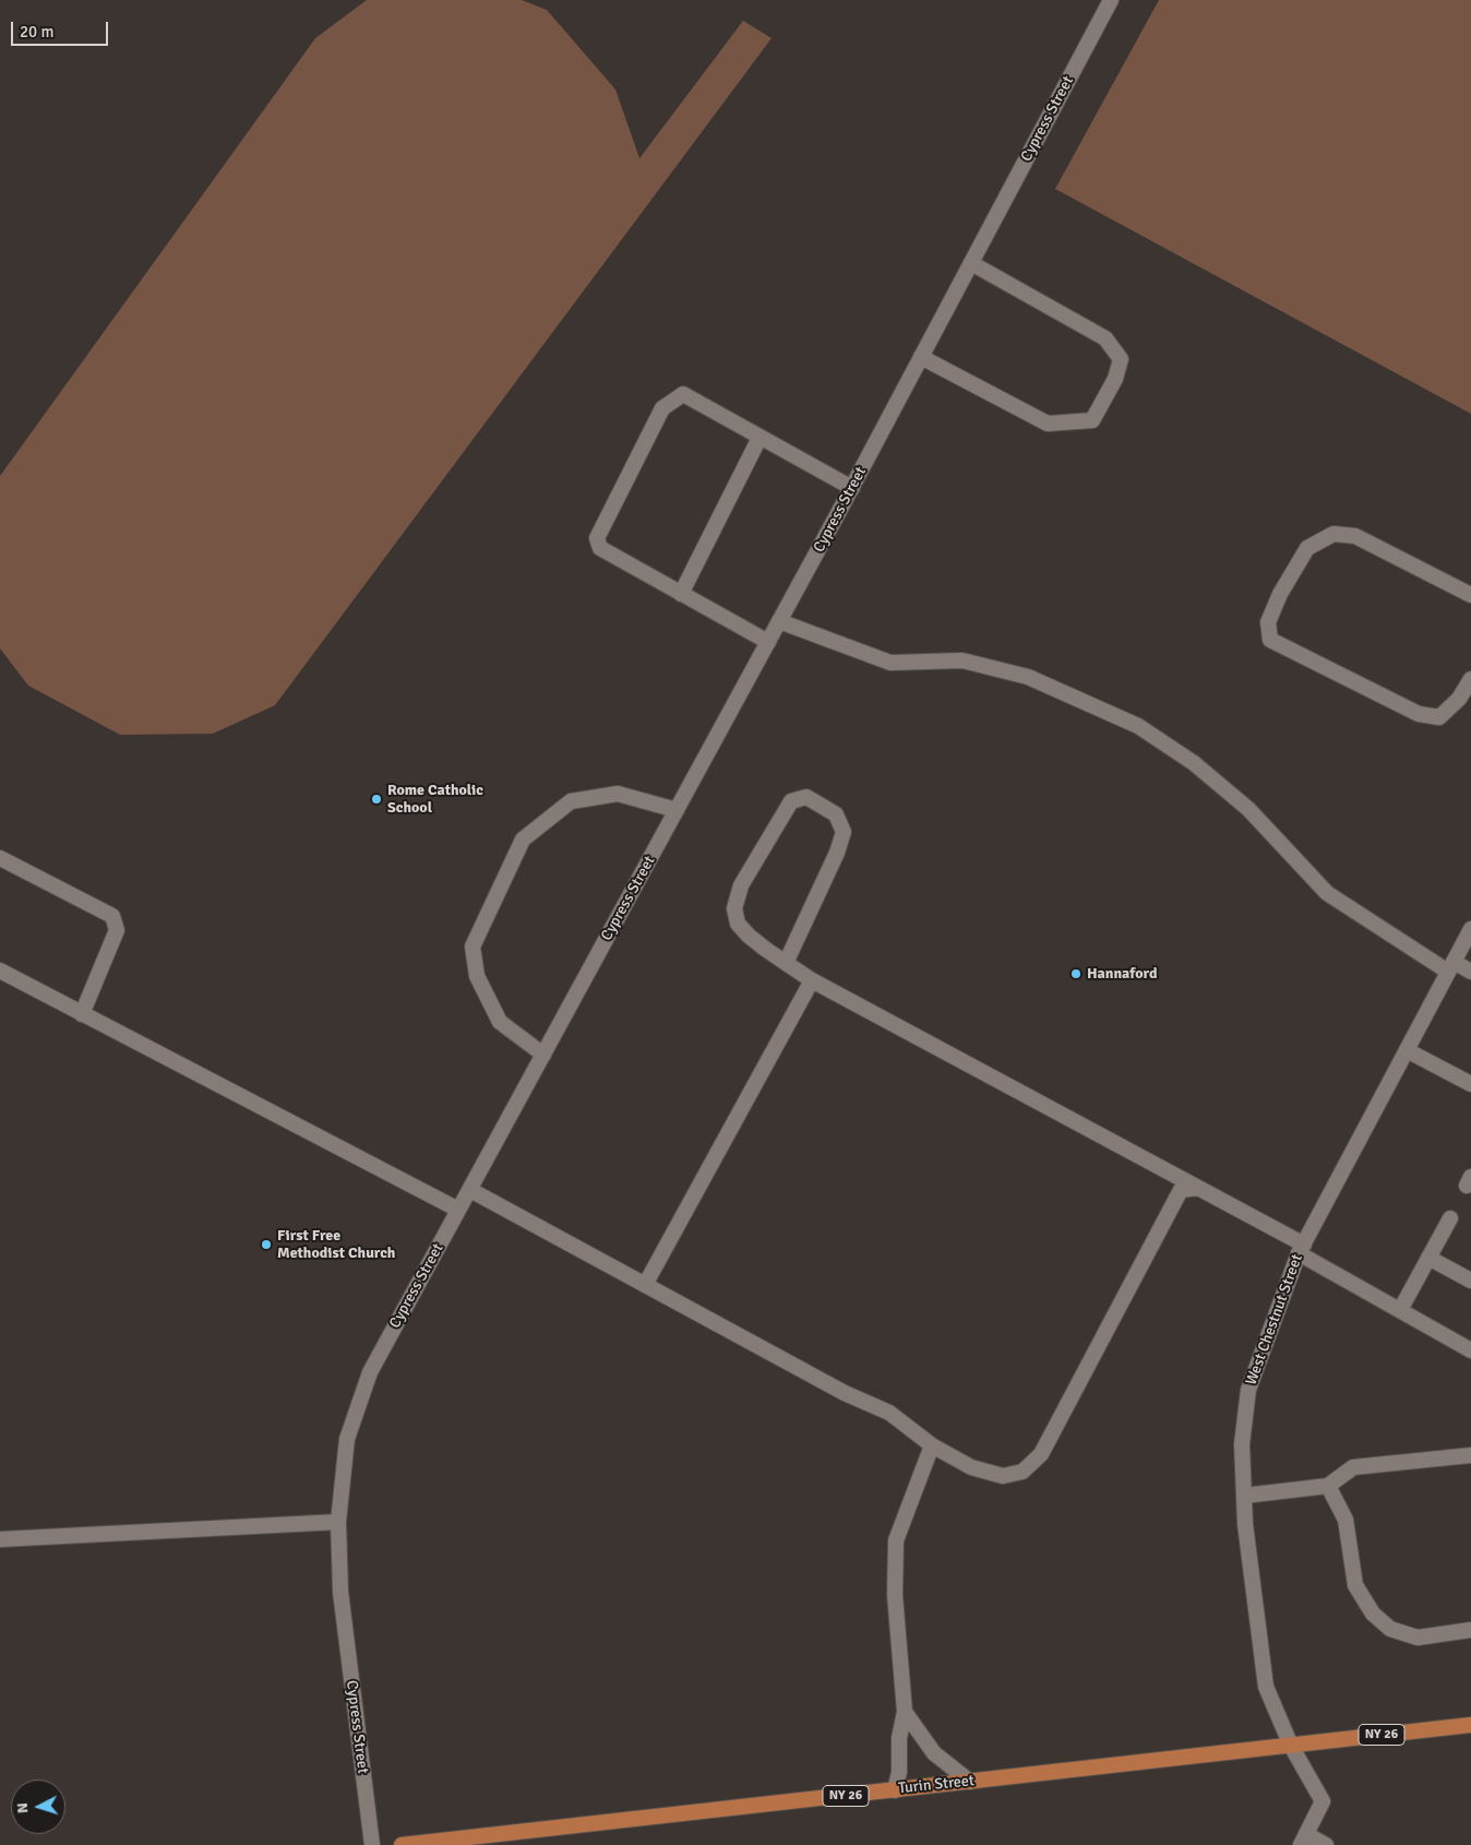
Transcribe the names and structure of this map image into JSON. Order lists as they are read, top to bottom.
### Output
{
  "streets": {
    "main road": ["NY 26", "Turin Street"],
    "street": ["Cypress Street", "West Chestnut Street"]
  },
  "crossings": [
    ["West Chestnut Street", "Turin Street"]
  ],
  "places": ["Rome Catholic School", "Hannaford", "First Free Methodist Church"],
  "scale_bar": "20 m",
  "north": "left"
}
